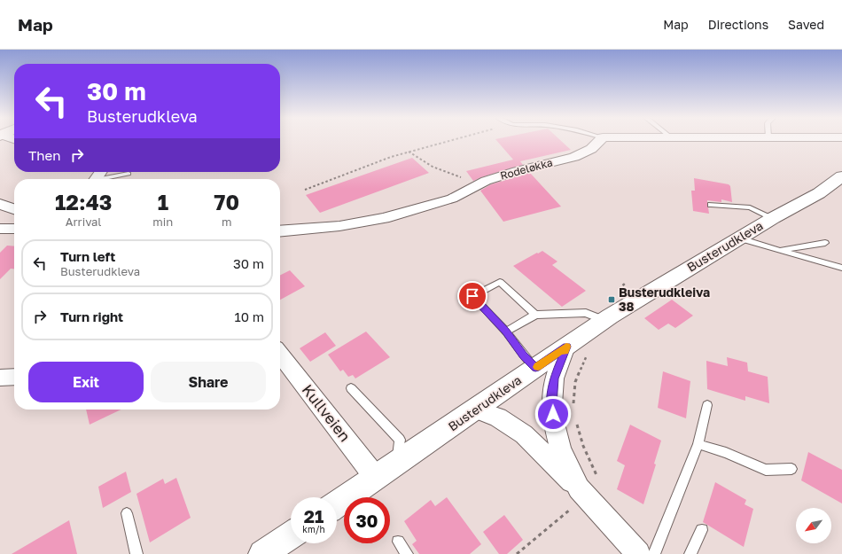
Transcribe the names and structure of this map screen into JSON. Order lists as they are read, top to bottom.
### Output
{
  "streets": {
    "street": ["Rodeløkka", "Busterudkleva", "Kullveien"]
  },
  "crossings": [
    ["Busterudkleva", "Kullveien"]
  ],
  "places": {
    "transit": ["Busterudkleiva 38"]
  },
  "north": "bottom left",
  "page": {
    "header": "Map",
    "nav": ["Map", "Directions", "Saved"],
    "turn": ["30 m", "Busterudkleva"],
    "then": "Then",
    "eta": [
      "12:43",
      "Arrival",
      "1",
      "min",
      "70",
      "m"
    ],
    "list": [
      {
        "name": "Turn left",
        "note": "Busterudkleva",
        "value": "30 m"
      },
      {
        "name": "Turn right",
        "value": "10 m"
      }
    ],
    "buttons": ["Exit", "Share"],
    "speed": "21 km/h",
    "limit": "30"
  }
}
